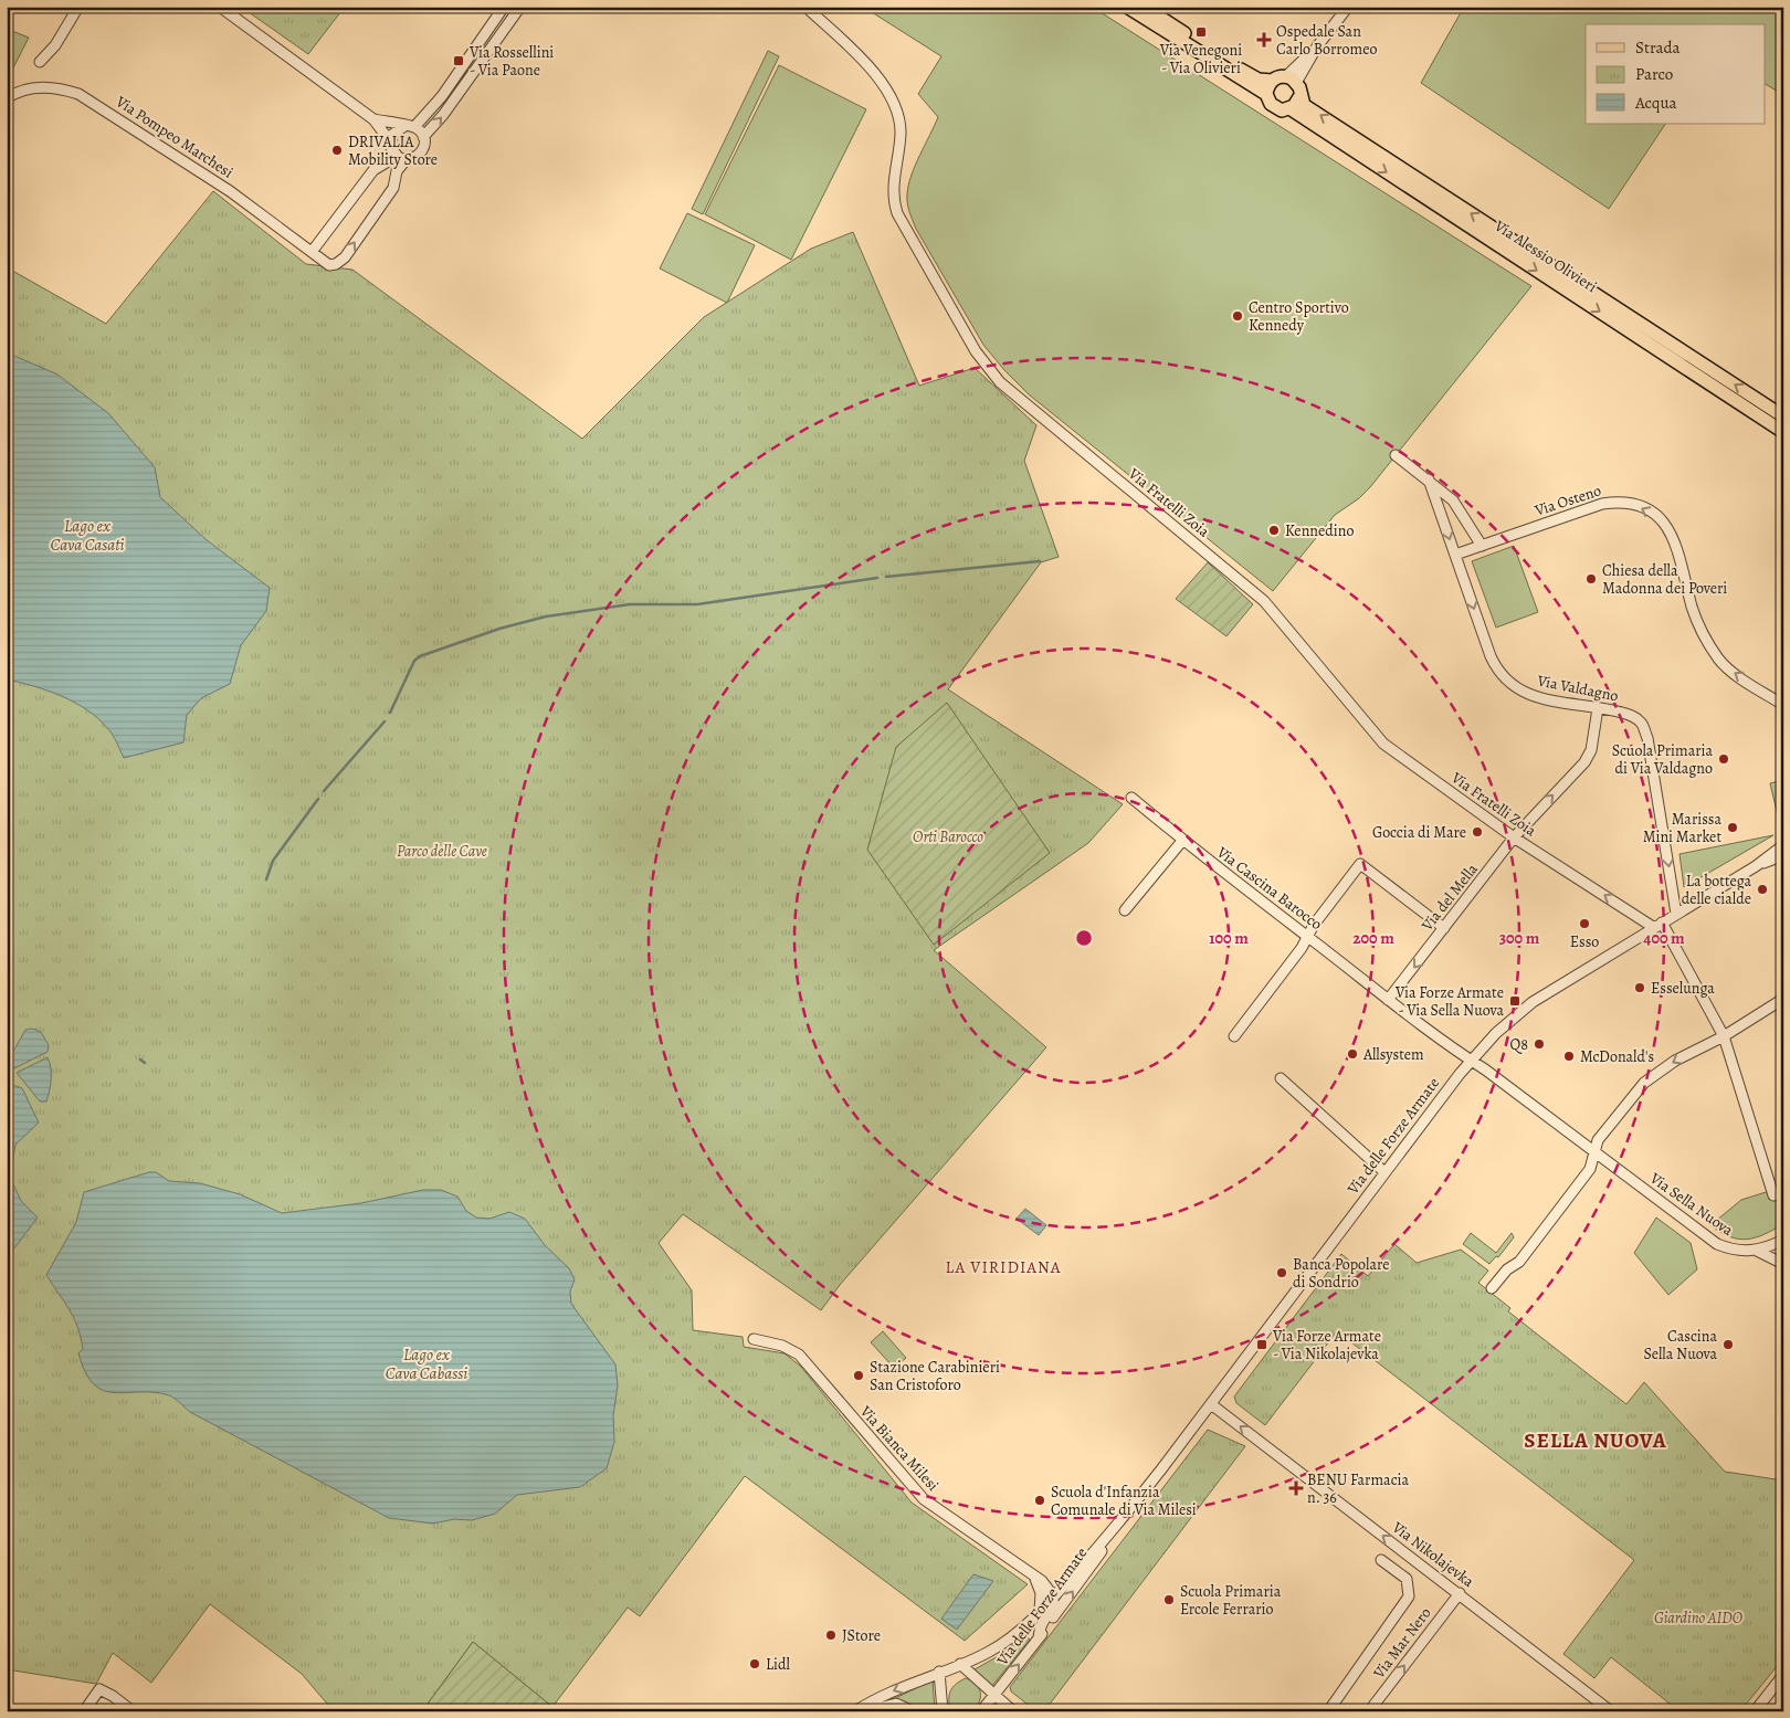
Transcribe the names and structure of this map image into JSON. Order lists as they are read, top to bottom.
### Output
{
  "streets": {
    "main road": ["Via Alessio Olivieri"],
    "street": [
      "Via Pompeo Marchesi",
      "Via Osteno",
      "Via Fratelli Zoia",
      "Via Valdagno",
      "Via Cascina Barocco",
      "Via del Mella",
      "Via delle Forze Armate",
      "Via Sella Nuova",
      "Via Bianca Milesi",
      "Via Nikolajevka",
      "Via Mar Nero"
    ]
  },
  "crossings": [
    ["Via Osteno", "Via Valdagno"],
    ["Via Fratelli Zoia", "Via del Mella"],
    ["Via Fratelli Zoia", "Via delle Forze Armate"],
    ["Via Valdagno", "Via del Mella"],
    ["Via Valdagno", "Via delle Forze Armate"],
    ["Via Cascina Barocco", "Via del Mella"],
    ["Via Cascina Barocco", "Via delle Forze Armate"],
    ["Via Cascina Barocco", "Via Sella Nuova"],
    ["Via delle Forze Armate", "Via Sella Nuova"],
    ["Via delle Forze Armate", "Via Bianca Milesi"],
    ["Via delle Forze Armate", "Via Nikolajevka"],
    ["Via Nikolajevka", "Via Mar Nero"]
  ],
  "one_way": [
    "Via Osteno",
    "Via Valdagno",
    "Via Nikolajevka",
    "Via Mar Nero"
  ],
  "districts": ["LA VIRIDIANA", "SELLA NUOVA"],
  "water": ["Lago ex Cava Casati", "Lago ex Cava Cabassi"],
  "parks": ["Orti Barocco", "Parco delle Cave", "Giardino AIDO"],
  "places": {
    "transit": [
      "Via Venegoni - Via Olivieri",
      "Via Rossellini - Via Paone",
      "Via Forze Armate - Via Sella Nuova",
      "Via Forze Armate - Via Nikolajevka"
    ],
    "health": ["Ospedale San Carlo Borromeo", "BENU Farmacia n. 36"],
    "other": [
      "DRIVALIA Mobility Store",
      "Centro Sportivo Kennedy",
      "Kennedino",
      "Chiesa della Madonna dei Poveri",
      "Scuola Primaria di Via Valdagno",
      "Marissa Mini Market",
      "Goccia di Mare",
      "La bottega delle cialde",
      "Esso",
      "Esselunga",
      "Q8",
      "Allsystem",
      "McDonald's",
      "Banca Popolare di Sondrio",
      "Cascina Sella Nuova",
      "Stazione Carabinieri San Cristoforo",
      "Scuola d'Infanzia Comunale di Via Milesi",
      "Scuola Primaria Ercole Ferrario",
      "JStore",
      "Lidl"
    ]
  },
  "legend": ["Strada", "Parco", "Acqua"],
  "rings": [
    "100 m",
    "200 m",
    "300 m",
    "400 m"
  ]
}
